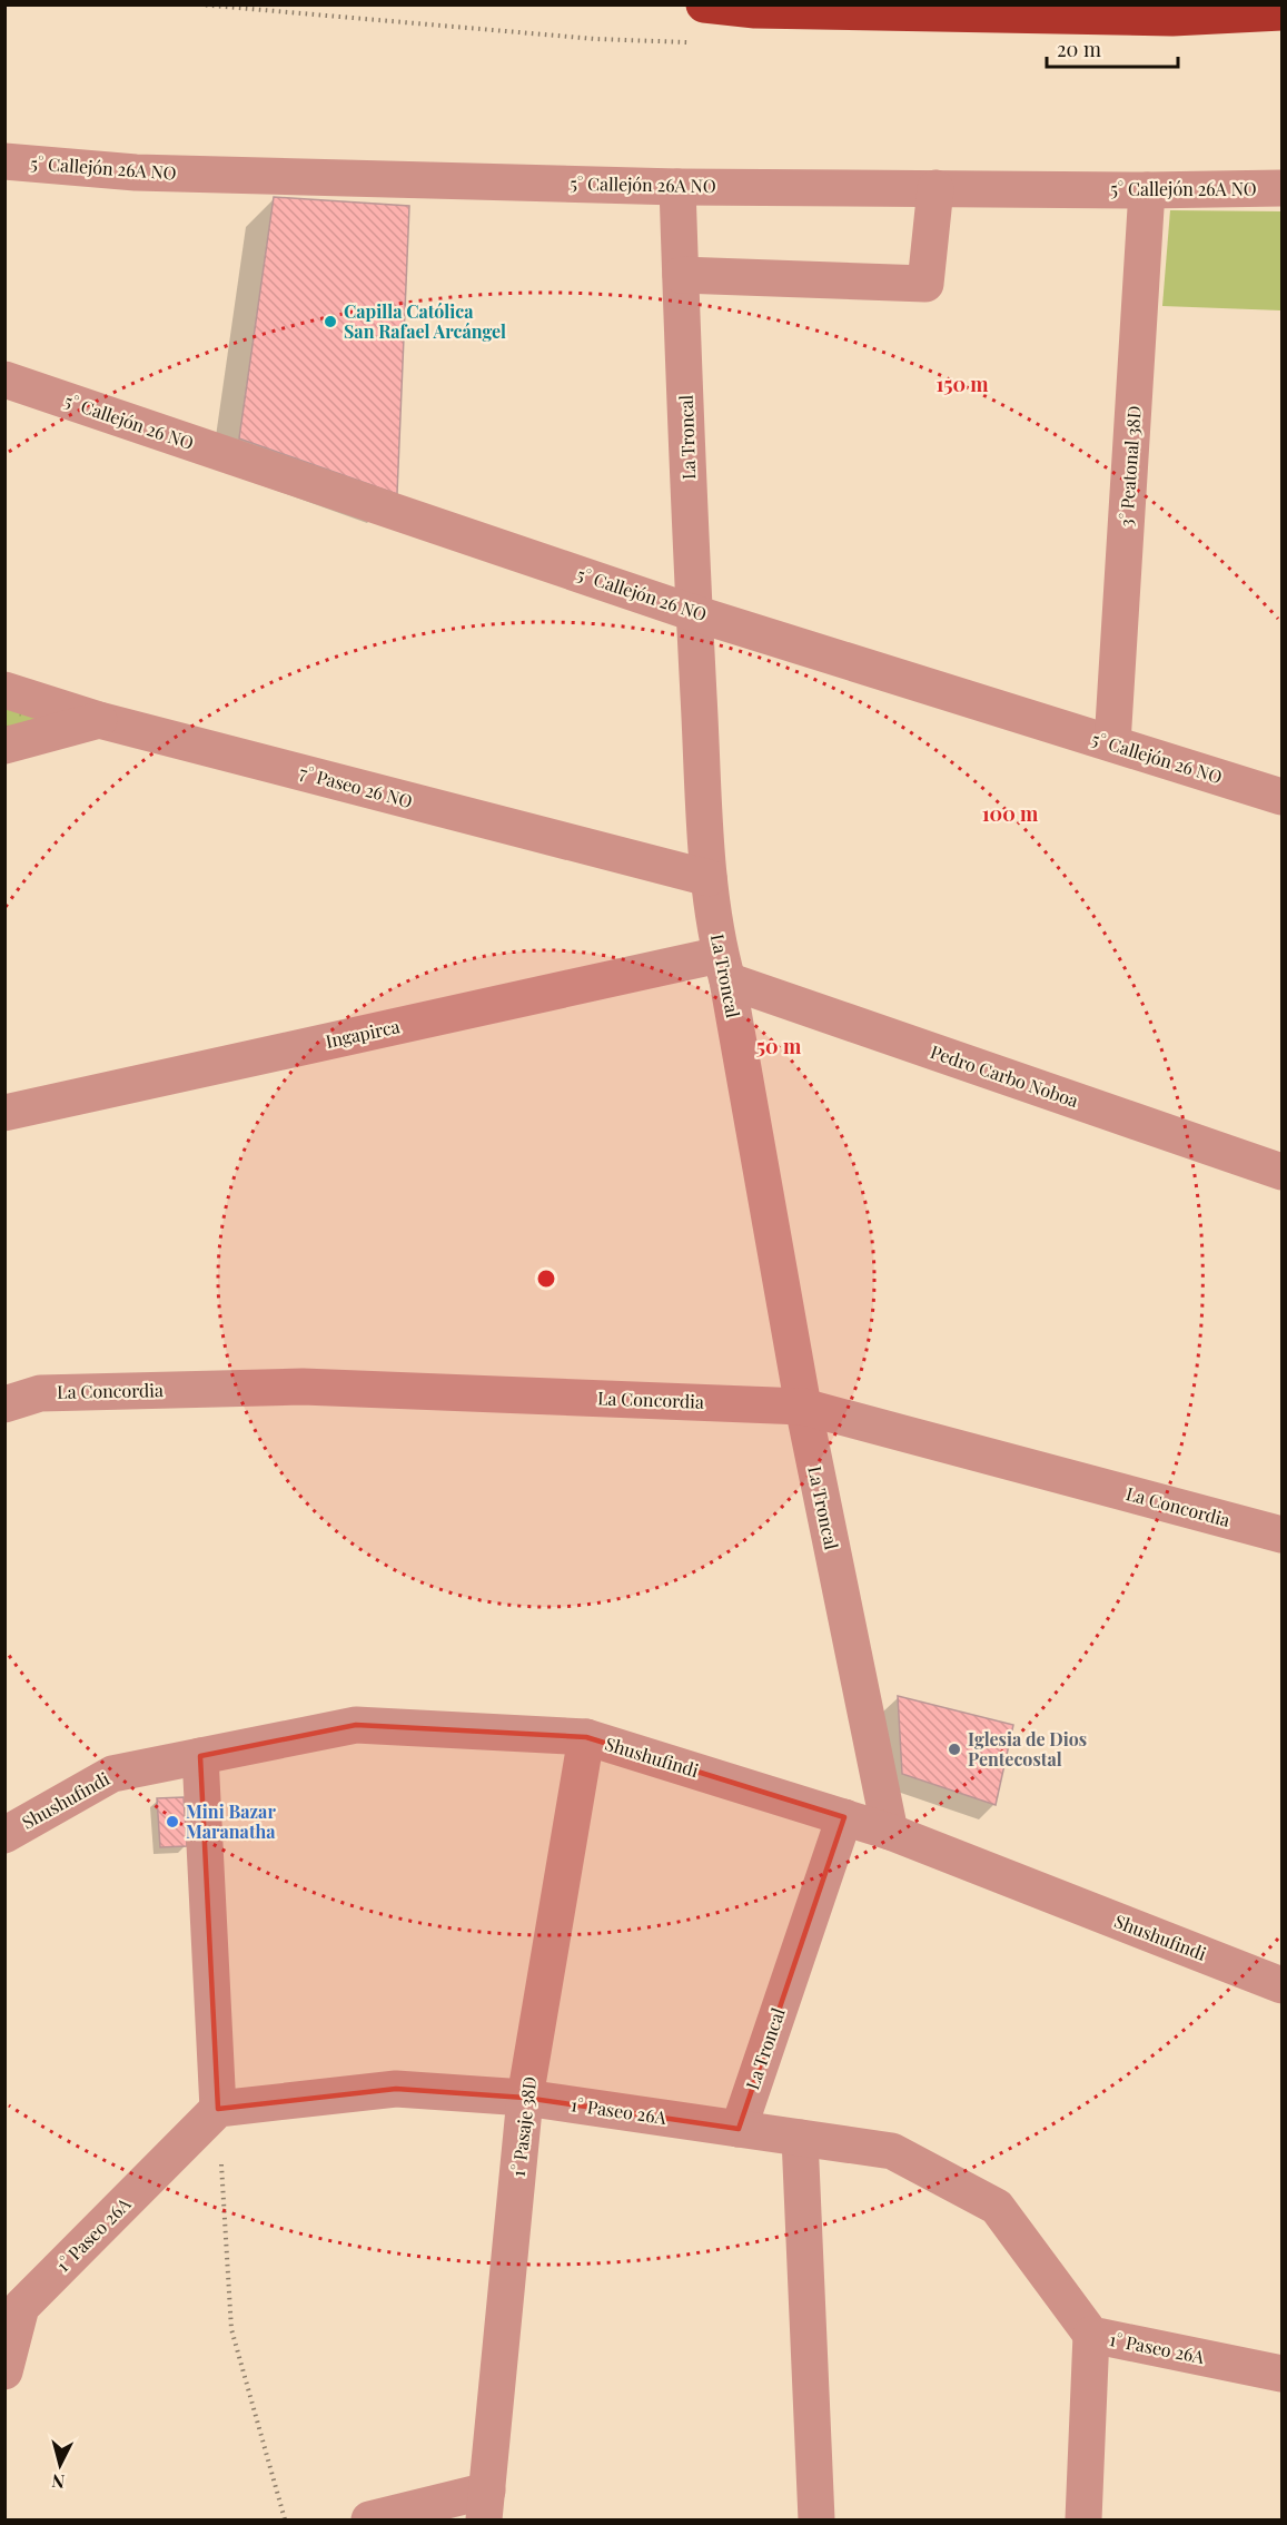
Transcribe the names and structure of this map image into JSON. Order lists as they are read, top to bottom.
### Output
{
  "streets": {
    "street": [
      "5° Callejón 26A NO",
      "5° Callejón 26 NO",
      "La Troncal",
      "3° Peatonal 38D",
      "7° Paseo 26 NO",
      "Ingapirca",
      "Pedro Carbo Noboa",
      "La Concordia",
      "Shushufindi",
      "1° Paseo 26A",
      "1° Pasaje 38D"
    ]
  },
  "crossings": [
    ["5° Callejón 26A NO", "La Troncal"],
    ["5° Callejón 26A NO", "3° Peatonal 38D"],
    ["5° Callejón 26 NO", "La Troncal"],
    ["5° Callejón 26 NO", "3° Peatonal 38D"],
    ["La Troncal", "7° Paseo 26 NO"],
    ["La Troncal", "Ingapirca"],
    ["La Troncal", "Pedro Carbo Noboa"],
    ["La Troncal", "La Concordia"],
    ["La Troncal", "Shushufindi"],
    ["La Troncal", "1° Paseo 26A"],
    ["Ingapirca", "Pedro Carbo Noboa"],
    ["Shushufindi", "1° Pasaje 38D"],
    ["1° Paseo 26A", "1° Pasaje 38D"]
  ],
  "places": ["Capilla Católica San Rafael Arcángel", "Iglesia de Dios Pentecostal", "Mini Bazar Maranatha"],
  "scale_bar": "20 m",
  "north": "bottom",
  "rings": ["150 m", "100 m", "50 m"]
}
